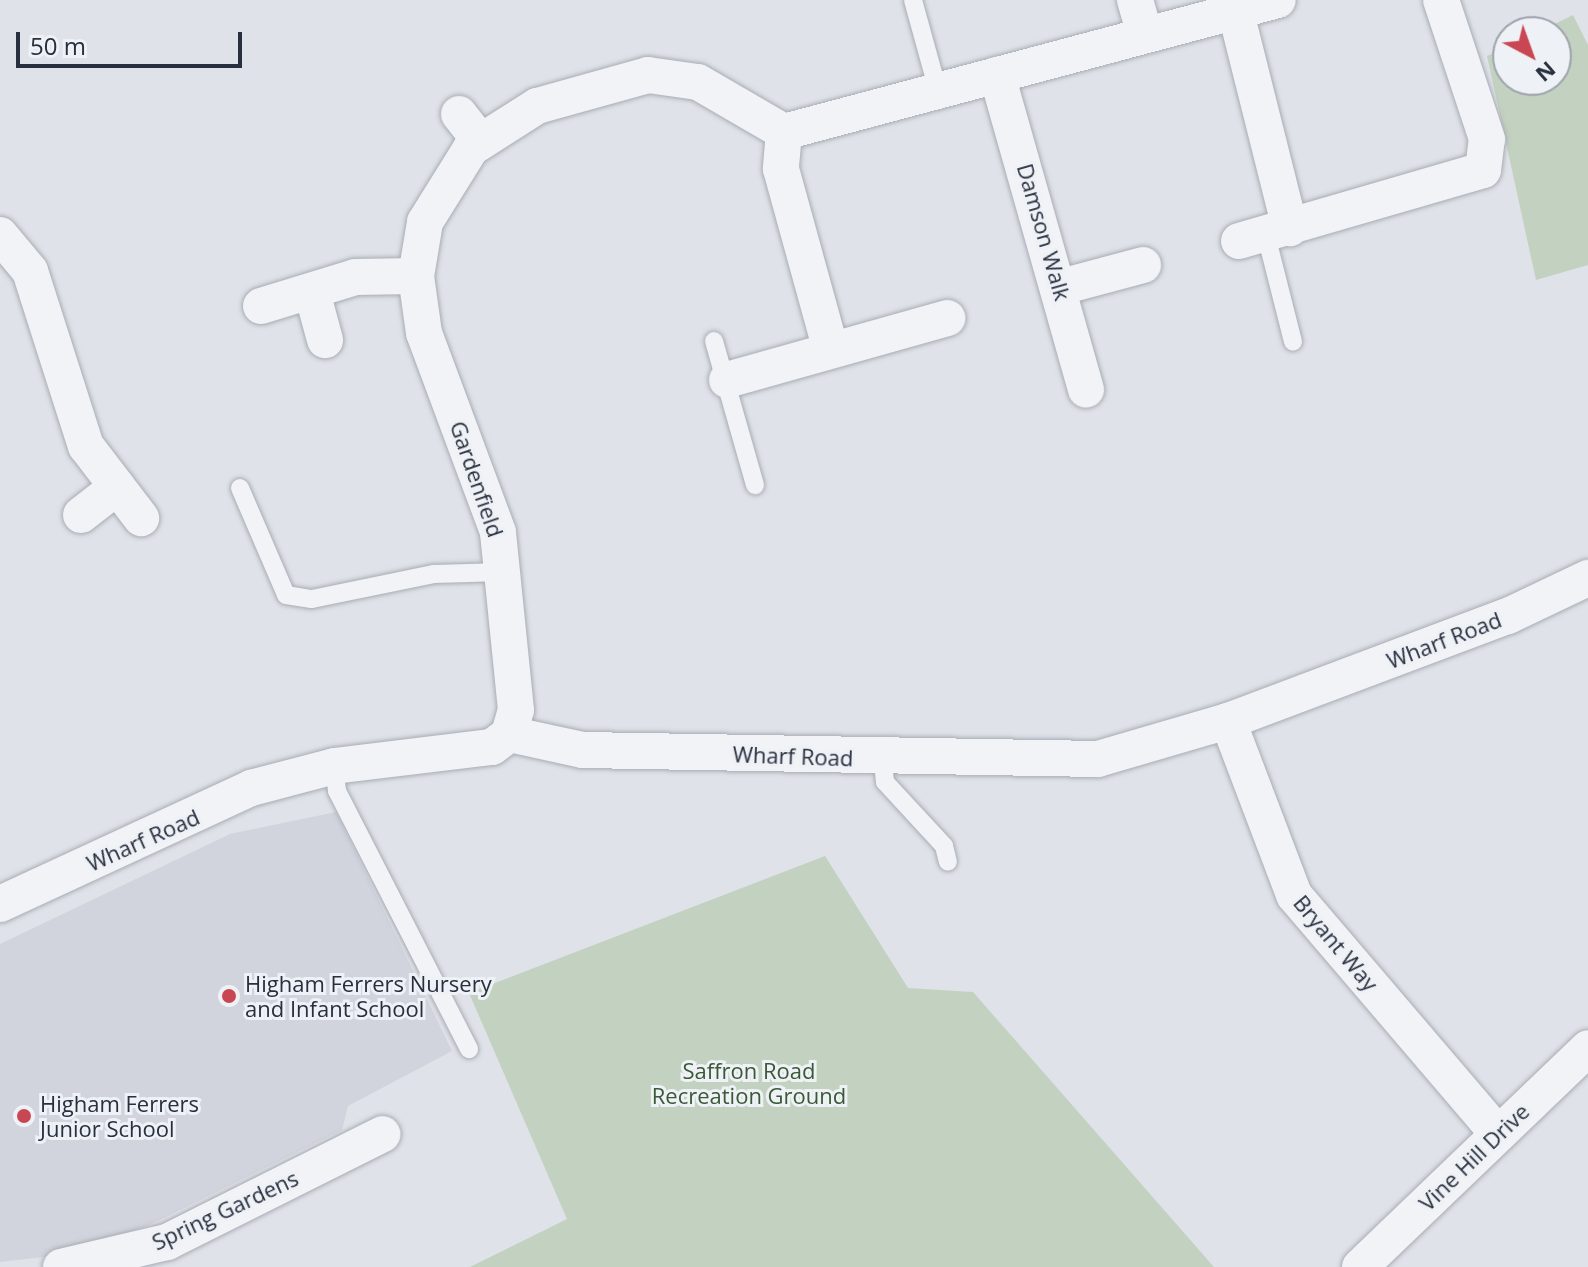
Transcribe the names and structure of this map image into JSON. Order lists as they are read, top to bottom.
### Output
{
  "streets": {
    "street": [
      "Damson Walk",
      "Gardenfield",
      "Wharf Road",
      "Bryant Way",
      "Vine Hill Drive",
      "Spring Gardens"
    ]
  },
  "crossings": [
    ["Gardenfield", "Wharf Road"],
    ["Wharf Road", "Bryant Way"],
    ["Bryant Way", "Vine Hill Drive"]
  ],
  "parks": ["Saffron Road Recreation Ground"],
  "places": ["Higham Ferrers Nursery and Infant School", "Higham Ferrers Junior School"],
  "scale_bar": "50 m",
  "north": "bottom right"
}
